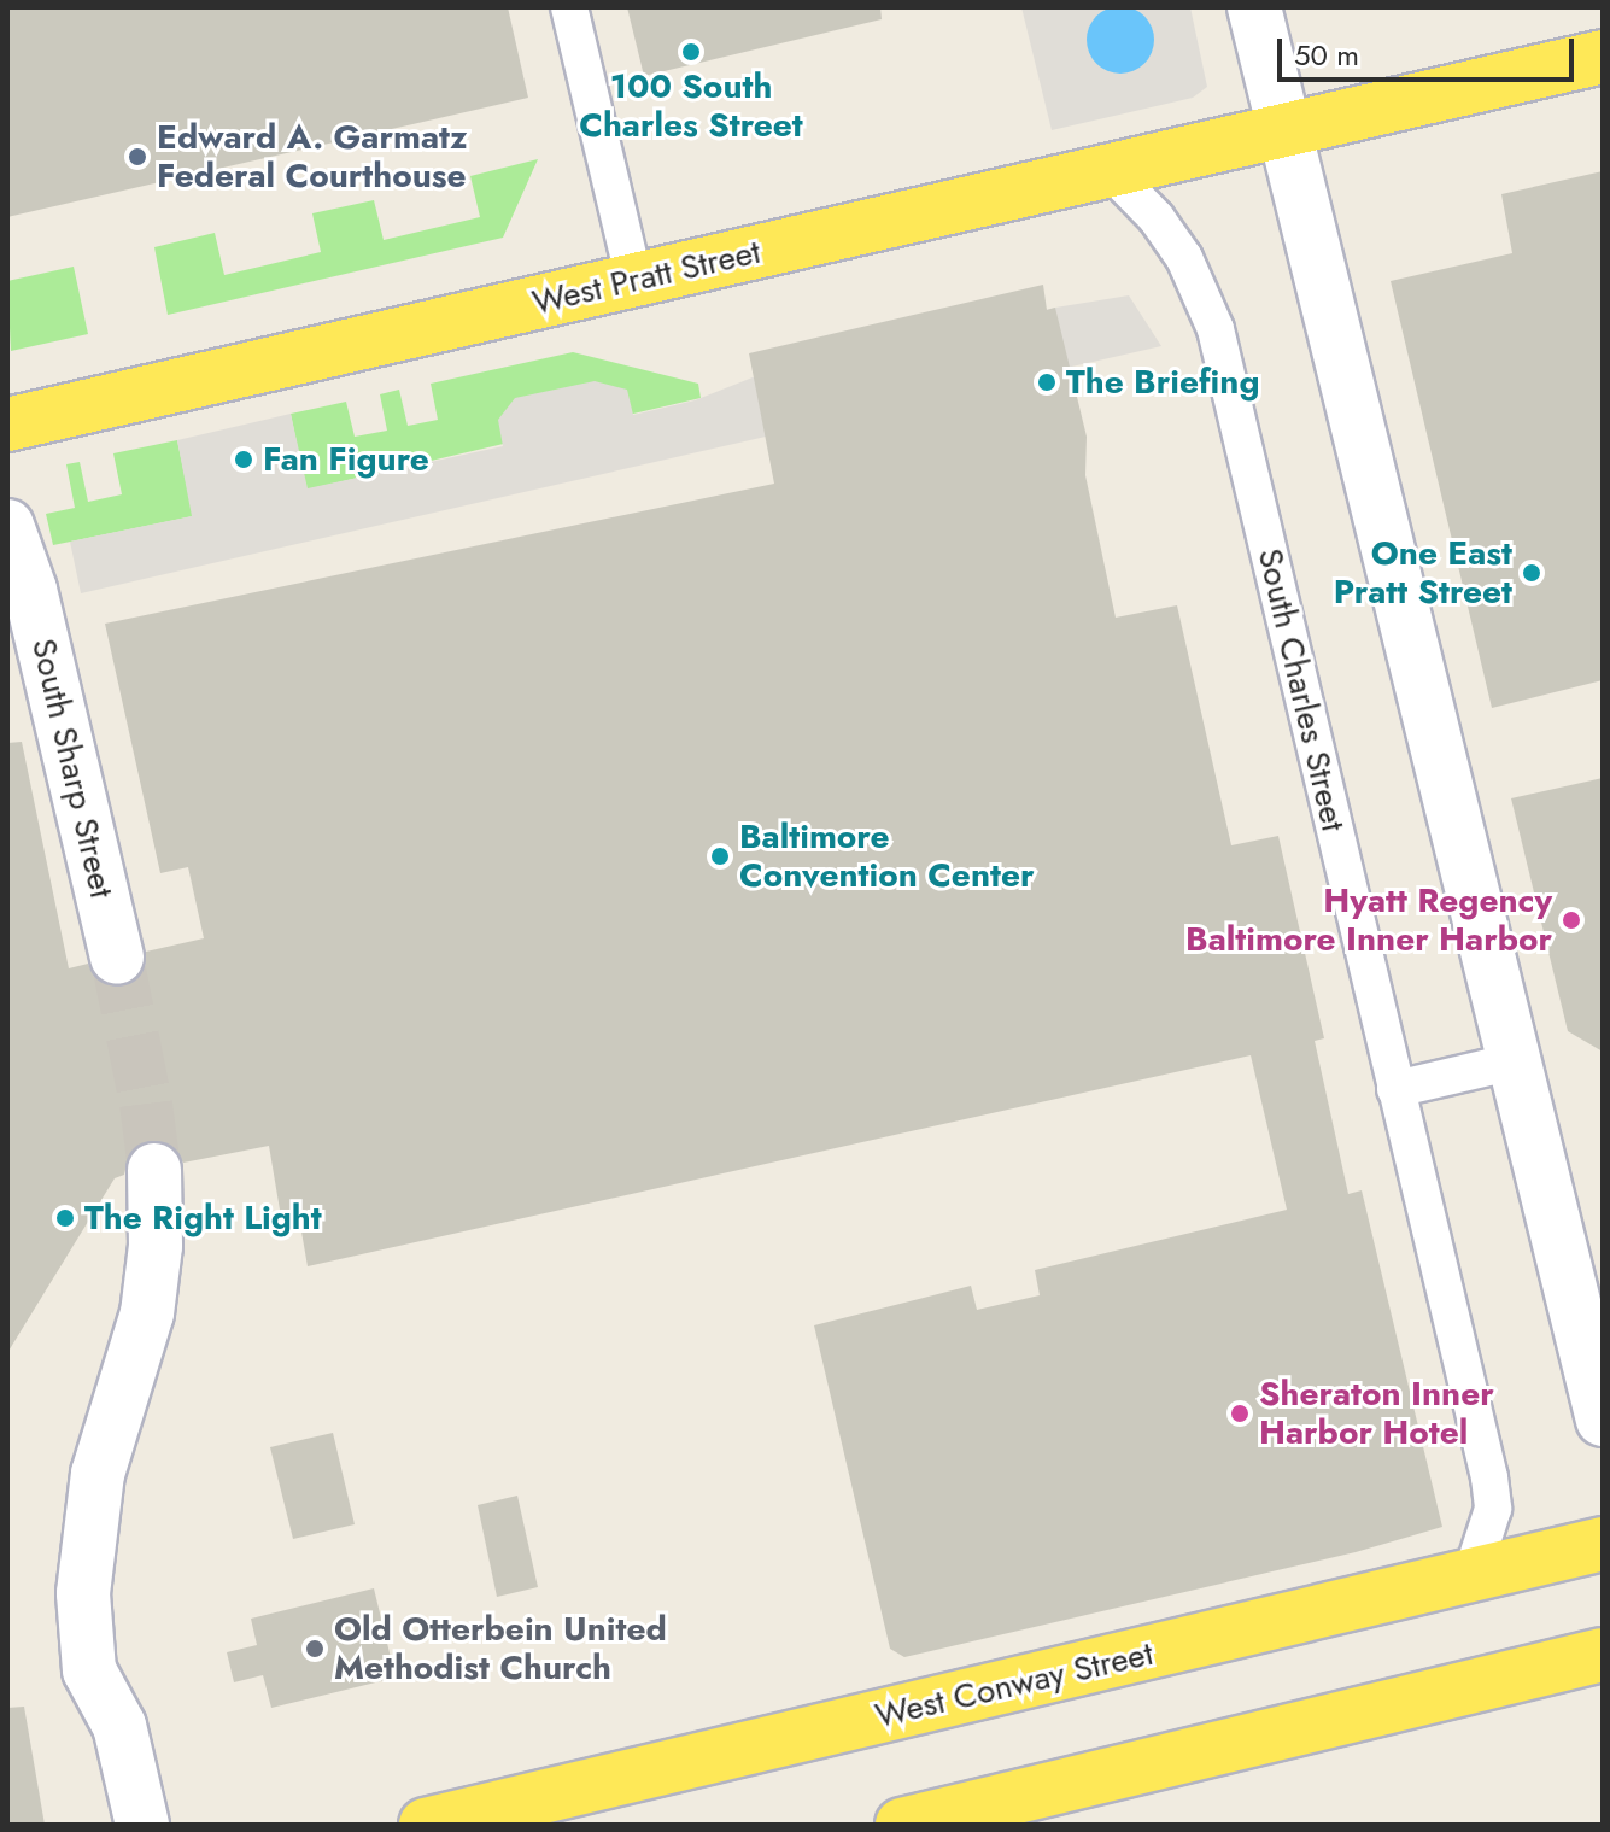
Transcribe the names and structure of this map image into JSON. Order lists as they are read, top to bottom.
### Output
{
  "streets": {
    "main road": ["West Pratt Street", "South Sharp Street", "West Conway Street"],
    "street": ["South Charles Street"]
  },
  "crossings": [
    ["West Pratt Street", "South Charles Street"],
    ["South Charles Street", "West Conway Street"]
  ],
  "places": [
    "100 South Charles Street",
    "Edward A. Garmatz Federal Courthouse",
    "The Briefing",
    "Fan Figure",
    "One East Pratt Street",
    "Baltimore Convention Center",
    "Hyatt Regency Baltimore Inner Harbor",
    "The Right Light",
    "Sheraton Inner Harbor Hotel",
    "Old Otterbein United Methodist Church"
  ],
  "scale_bar": "50 m"
}
